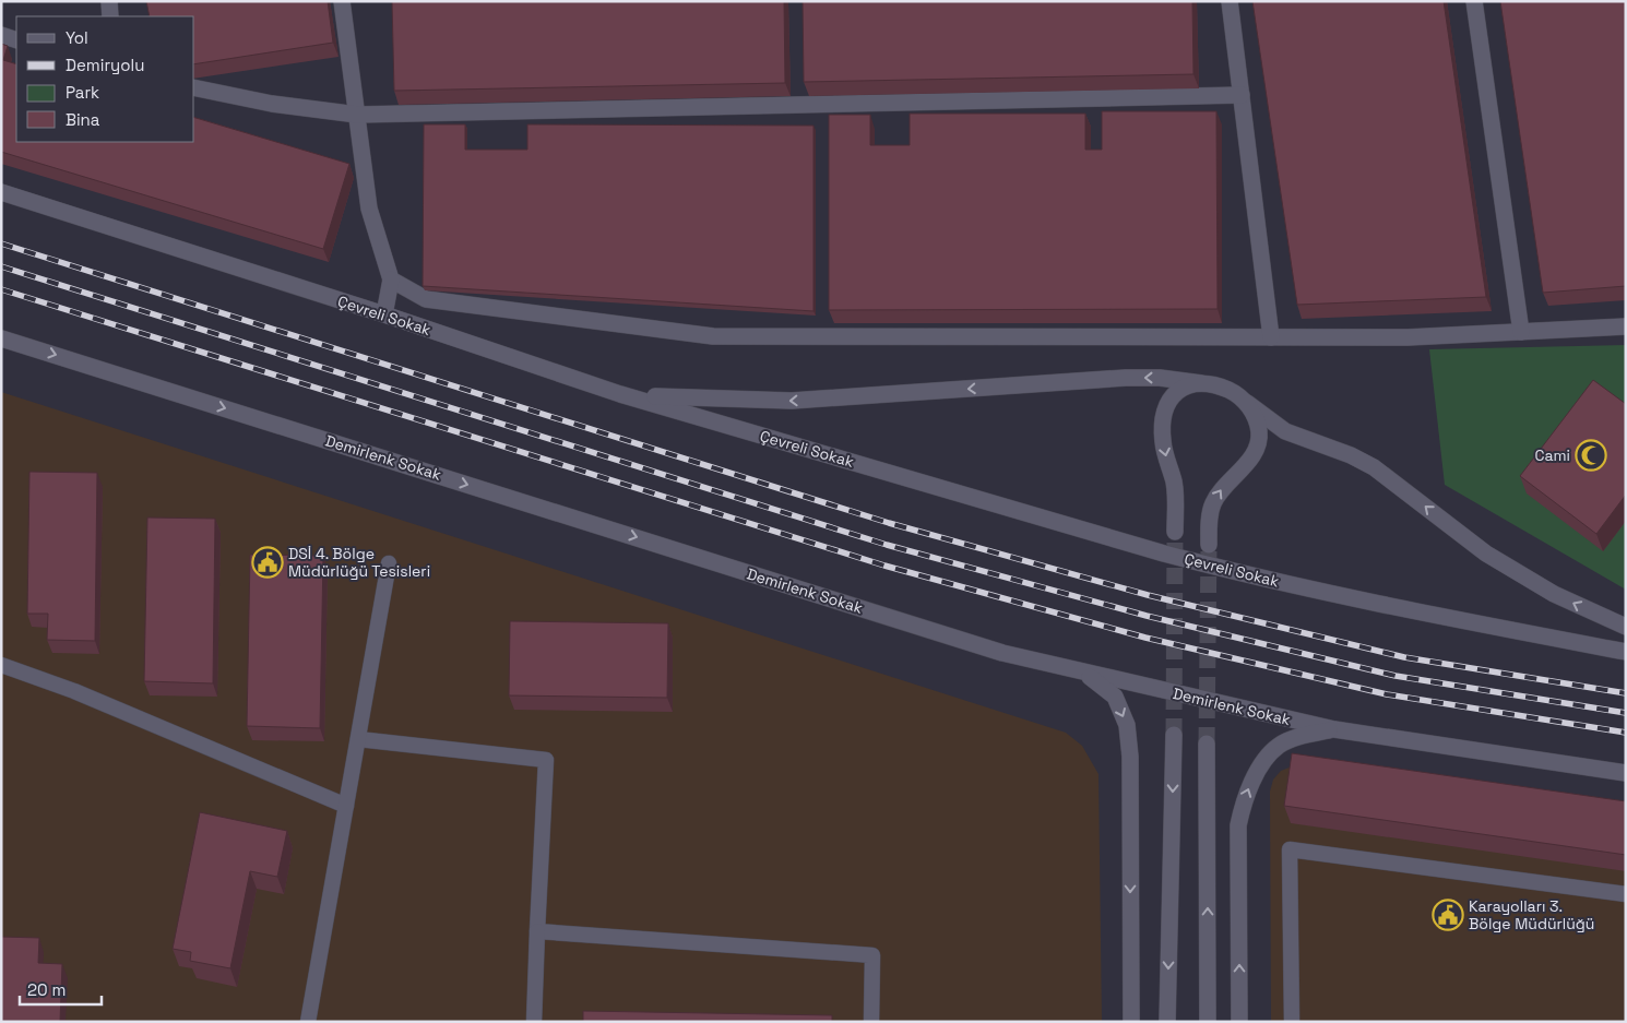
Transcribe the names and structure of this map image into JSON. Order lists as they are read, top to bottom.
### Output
{
  "streets": {
    "street": ["Çevreli Sokak", "Demirlenk Sokak"]
  },
  "one_way": ["Demirlenk Sokak"],
  "places": {
    "mosque": ["Cami"],
    "public building": ["DSİ 4. Bölge Müdürlüğü Tesisleri", "Karayolları 3. Bölge Müdürlüğü"]
  },
  "legend": [
    "Yol",
    "Demiryolu",
    "Park",
    "Bina"
  ],
  "scale_bar": "20 m"
}
